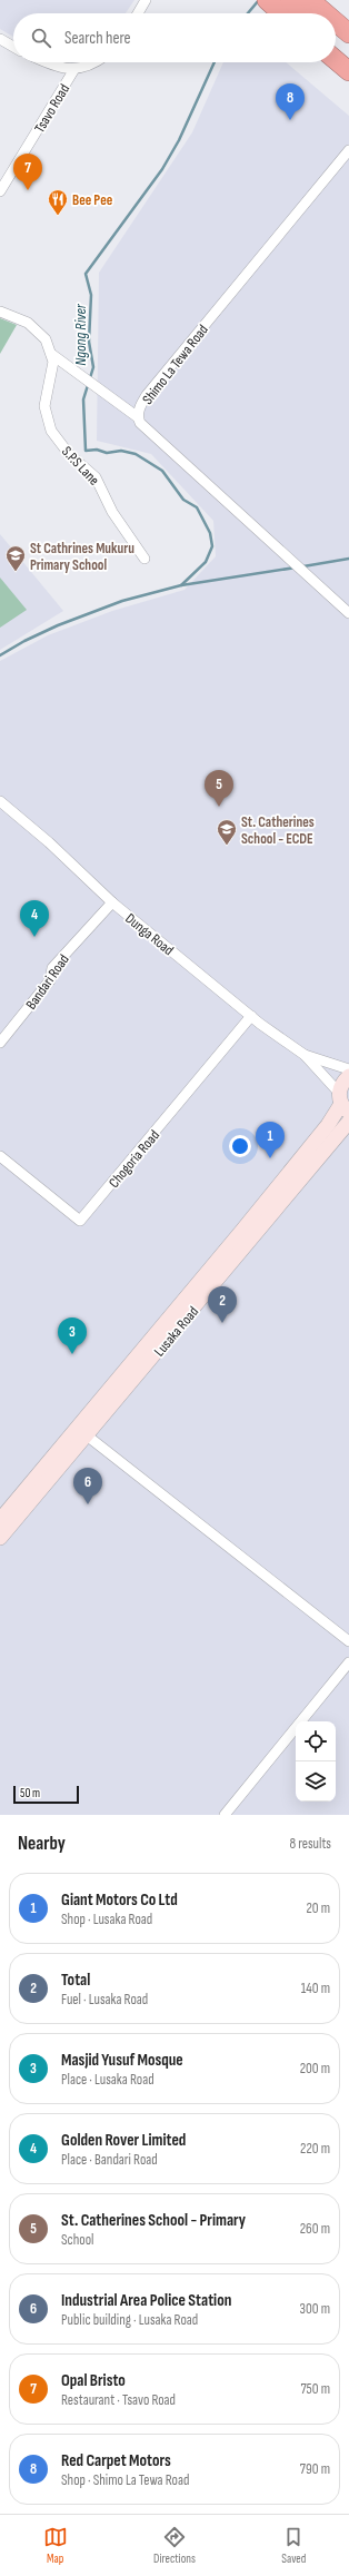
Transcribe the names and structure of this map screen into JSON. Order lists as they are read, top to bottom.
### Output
{
  "streets": {
    "main road": ["Lusaka Road"],
    "street": [
      "Tsavo Road",
      "Shimo La Tewa Road",
      "S.P.S Lane",
      "Dunga Road",
      "Bandari Road",
      "Chogoria Road"
    ]
  },
  "crossings": [
    ["Dunga Road", "Bandari Road"],
    ["Dunga Road", "Chogoria Road"],
    ["Dunga Road", "Lusaka Road"]
  ],
  "water": ["Ngong River"],
  "places": {
    "restaurant": ["Bee Pee"],
    "school or university": ["St Cathrines Mukuru Primary School", "St. Catherines School - ECDE"]
  },
  "scale_bar": "50 m",
  "page": {
    "search": "Search here",
    "pins": [
      "8",
      "7",
      "5",
      "4",
      "1",
      "2",
      "3",
      "6"
    ],
    "scale": "50 m",
    "heading": ["Nearby", "8 results"],
    "list": [
      {
        "mark": "1",
        "name": "Giant Motors Co Ltd",
        "note": "Shop · Lusaka Road",
        "value": "20 m"
      },
      {
        "mark": "2",
        "name": "Total",
        "note": "Fuel · Lusaka Road",
        "value": "140 m"
      },
      {
        "mark": "3",
        "name": "Masjid Yusuf Mosque",
        "note": "Place · Lusaka Road",
        "value": "200 m"
      },
      {
        "mark": "4",
        "name": "Golden Rover Limited",
        "note": "Place · Bandari Road",
        "value": "220 m"
      },
      {
        "mark": "5",
        "name": "St. Catherines School - Primary",
        "note": "School",
        "value": "260 m"
      },
      {
        "mark": "6",
        "name": "Industrial Area Police Station",
        "note": "Public building · Lusaka Road",
        "value": "300 m"
      },
      {
        "mark": "7",
        "name": "Opal Bristo",
        "note": "Restaurant · Tsavo Road",
        "value": "750 m"
      },
      {
        "mark": "8",
        "name": "Red Carpet Motors",
        "note": "Shop · Shimo La Tewa Road",
        "value": "790 m"
      }
    ],
    "nav": ["Map", "Directions", "Saved"]
  }
}
